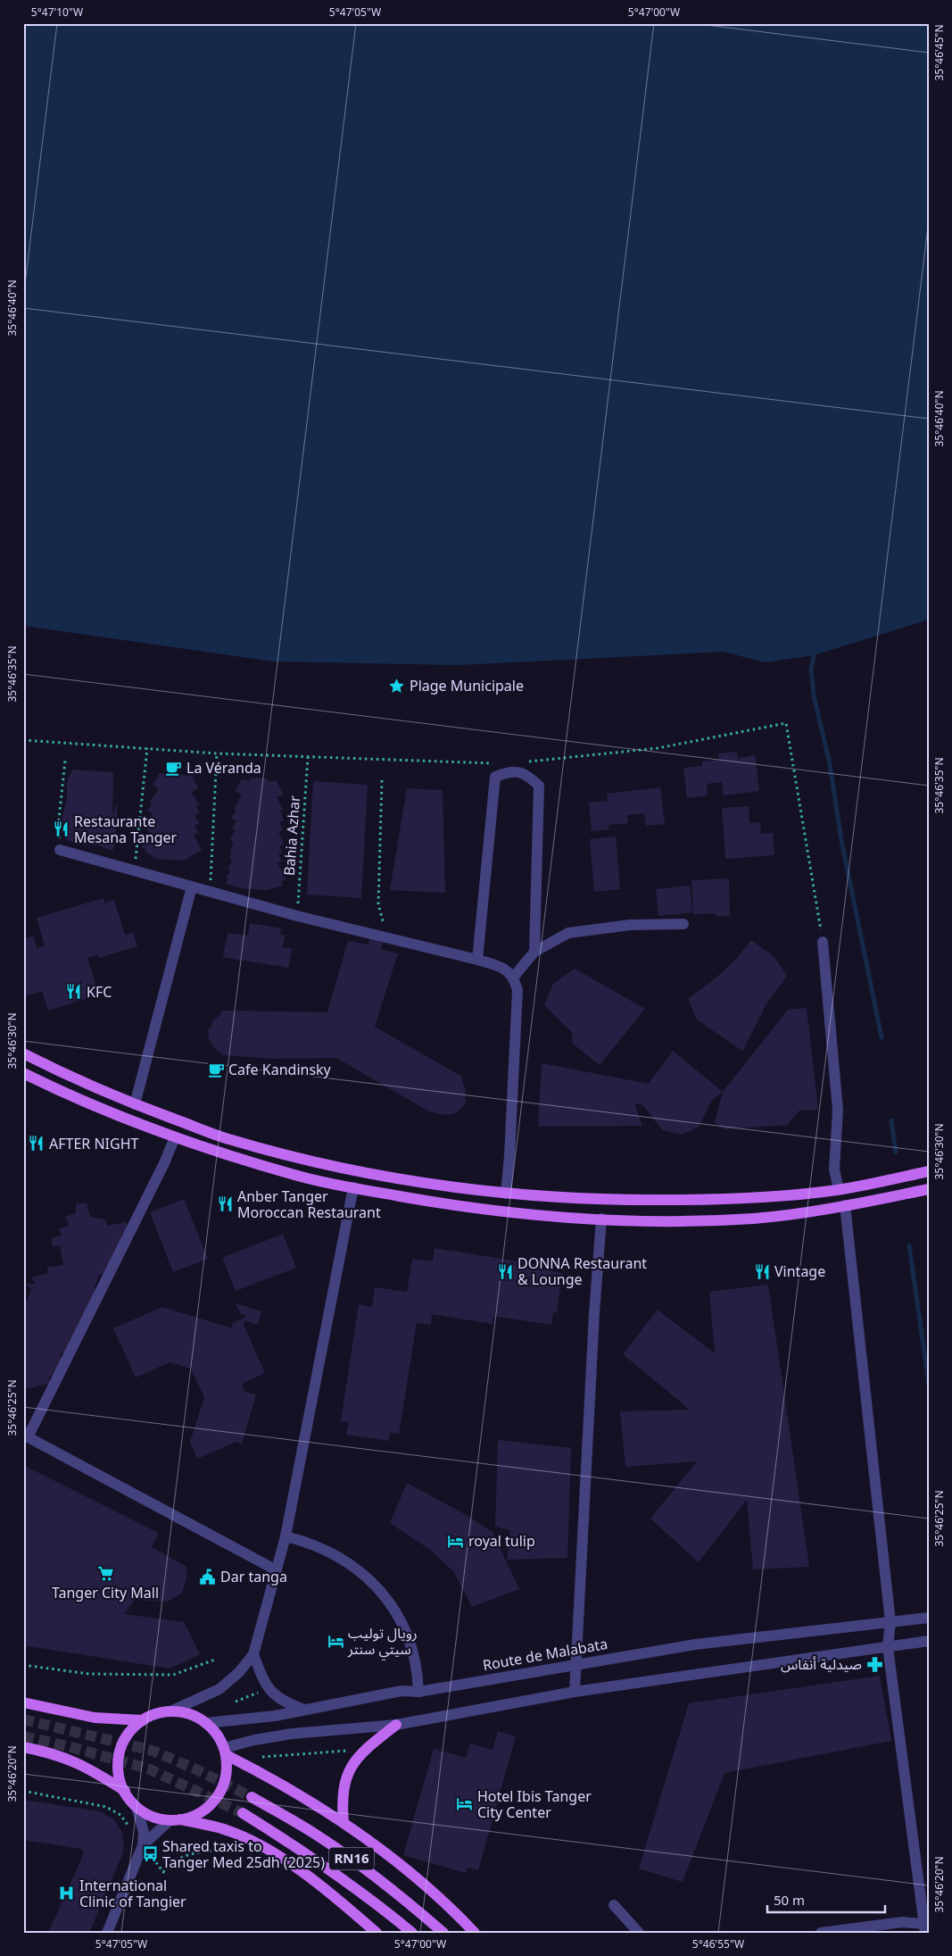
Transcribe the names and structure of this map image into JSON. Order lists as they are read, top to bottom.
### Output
{
  "streets": {
    "main road": ["RN16"],
    "street": ["Route de Malabata"],
    "path": ["Bahia Azhar"]
  },
  "crossings": [
    ["Route de Malabata", "RN16"]
  ],
  "places": {
    "place": ["Plage Municipale"],
    "cafe": ["La Véranda", "Cafe Kandinsky"],
    "restaurant": [
      "Restaurante Mesana Tanger",
      "KFC",
      "AFTER NIGHT",
      "Anber Tanger Moroccan Restaurant",
      "DONNA Restaurant & Lounge",
      "Vintage"
    ],
    "hotel": ["royal tulip", "رويال توليب سيتي سنتر", "Hotel Ibis Tanger City Center"],
    "supermarket": ["Tanger City Mall"],
    "public building": ["Dar tanga"],
    "pharmacy": ["صيدلية أنفاس"],
    "bus stop": ["Shared taxis to Tanger Med 25dh (2025)"],
    "hospital": ["International Clinic of Tangier"]
  },
  "scale_bar": "50 m",
  "coordinates": [
    "5°47'10\"W",
    "5°47'05\"W",
    "5°47'00\"W",
    "35°46'45\"N",
    "35°46'40\"N",
    "35°46'35\"N",
    "35°46'30\"N",
    "35°46'25\"N",
    "35°46'20\"N",
    "5°46'55\"W"
  ]
}
